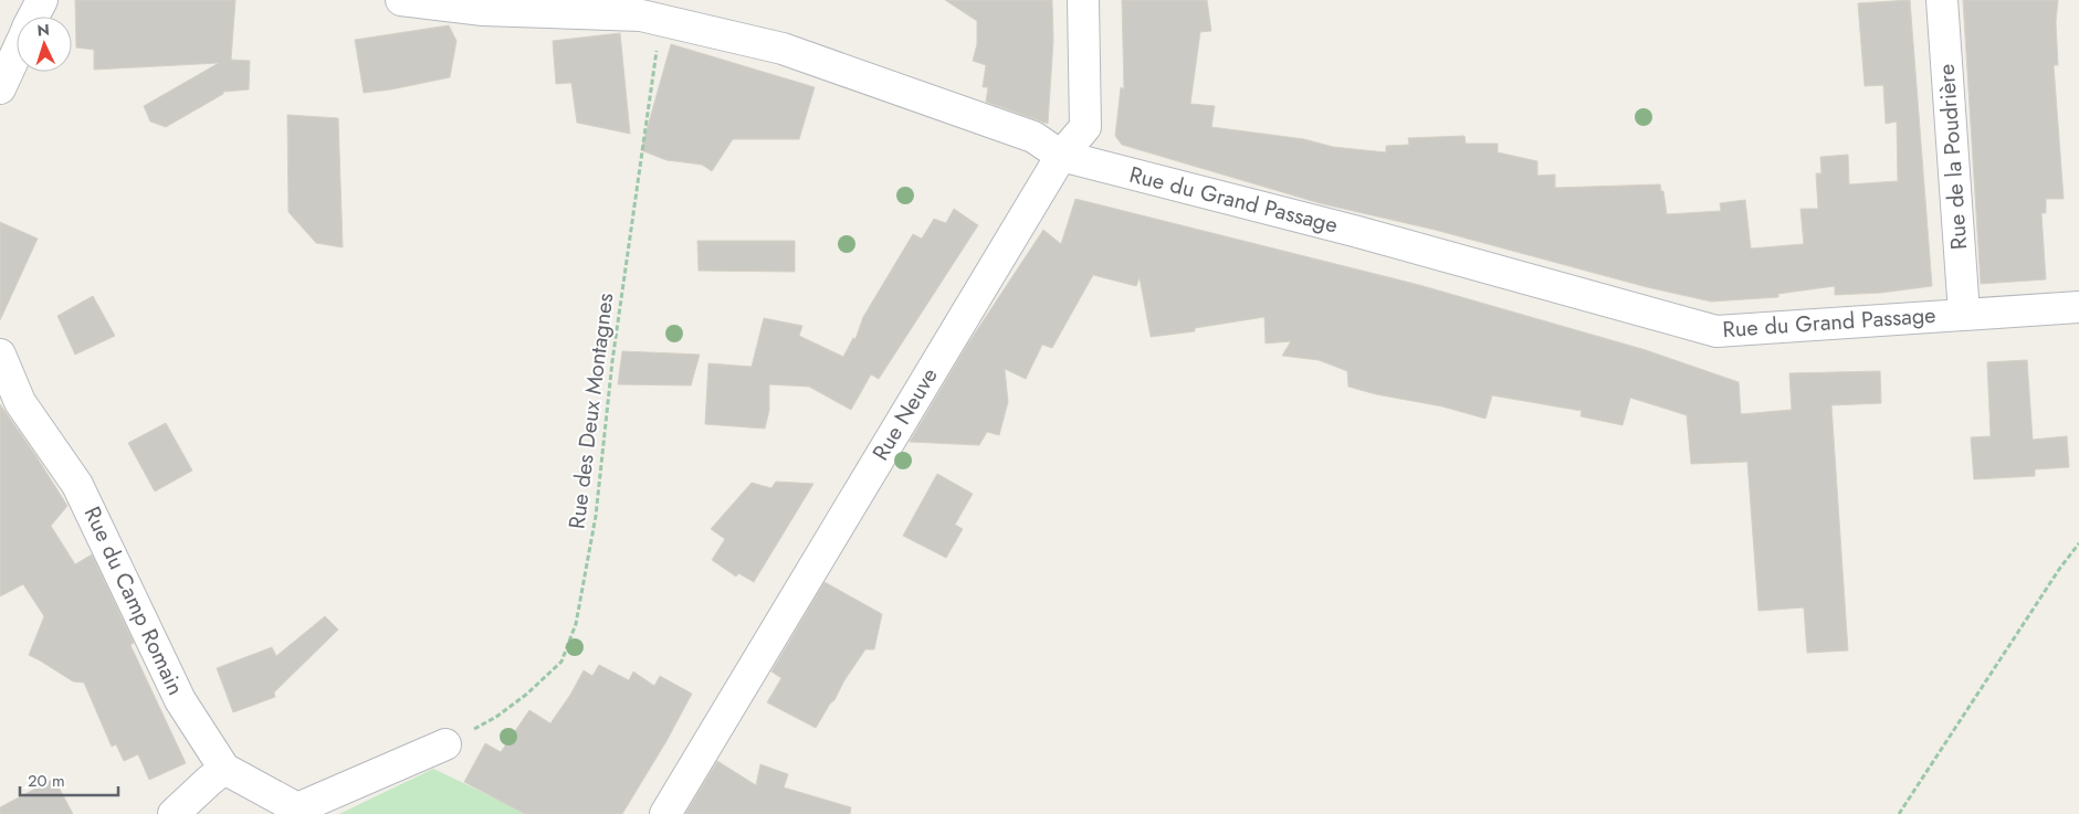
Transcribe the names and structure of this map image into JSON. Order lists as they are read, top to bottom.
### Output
{
  "streets": {
    "street": [
      "Rue de la Poudrière",
      "Rue du Grand Passage",
      "Rue Neuve",
      "Rue du Camp Romain"
    ],
    "path": ["Rue des Deux Montagnes"]
  },
  "crossings": [
    ["Rue de la Poudrière", "Rue du Grand Passage"],
    ["Rue du Grand Passage", "Rue des Deux Montagnes"],
    ["Rue du Grand Passage", "Rue Neuve"]
  ],
  "scale_bar": "20 m",
  "north": "top"
}
